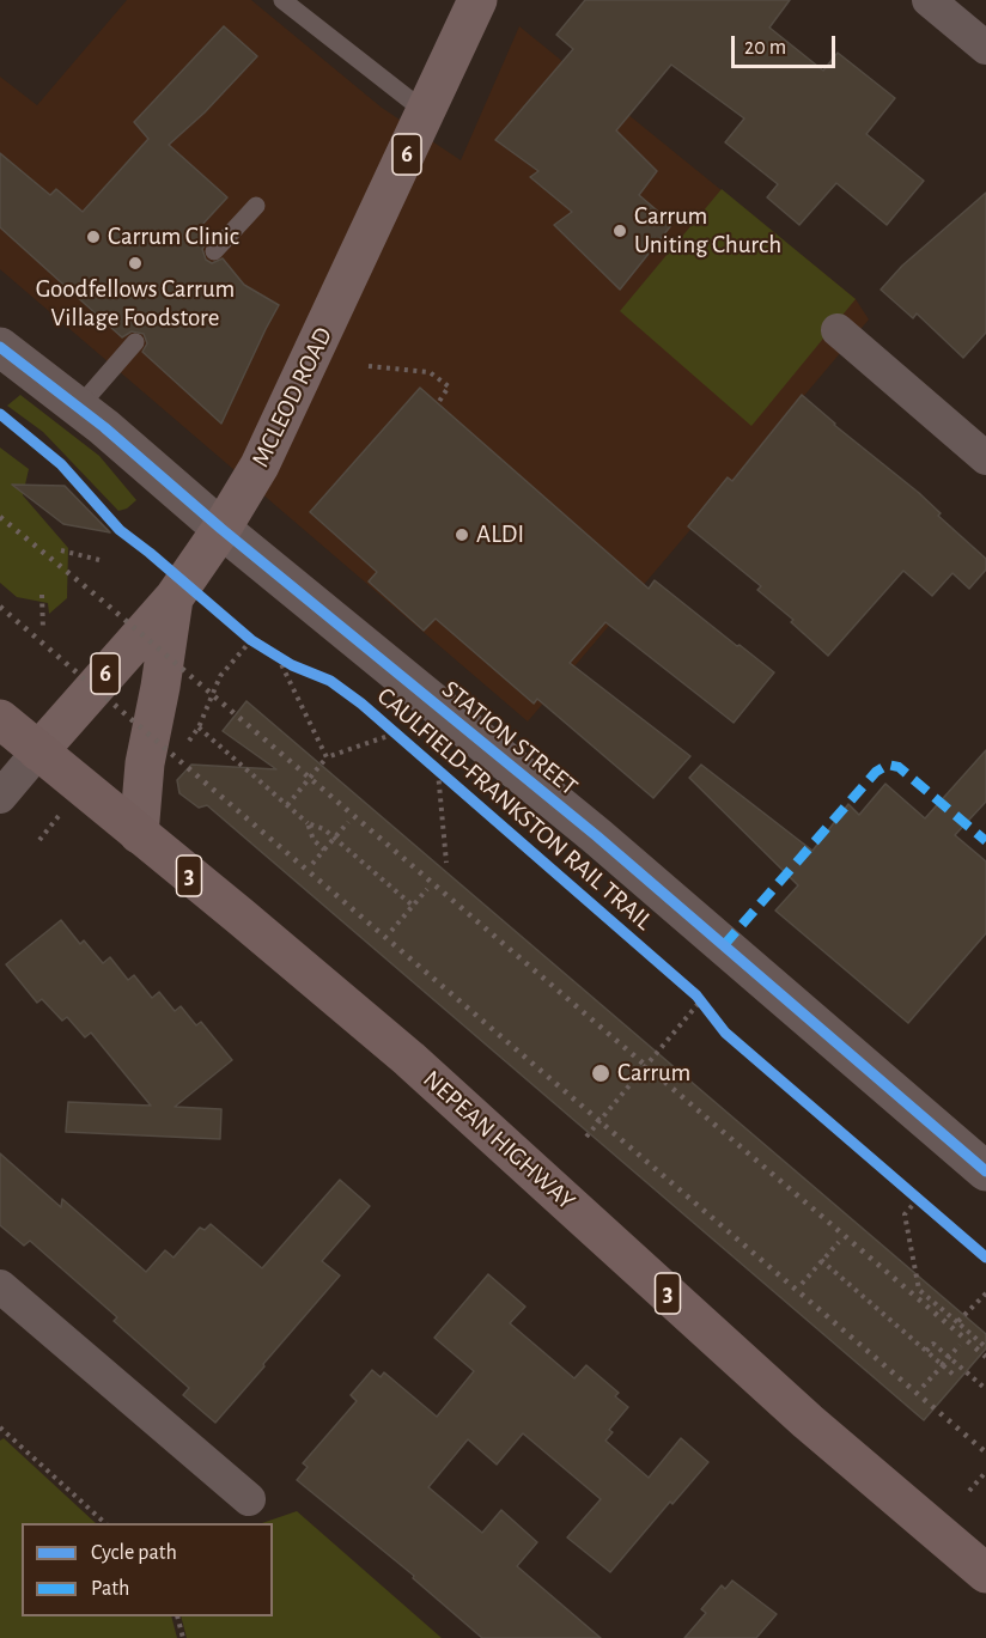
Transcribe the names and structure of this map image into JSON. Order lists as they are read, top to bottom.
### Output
{
  "streets": {
    "highway": ["3", "NEPEAN HIGHWAY"],
    "main road": ["6", "MCLEOD ROAD"],
    "street": ["STATION STREET"],
    "cycle path": ["CAULFIELD-FRANKSTON RAIL TRAIL"]
  },
  "crossings": [
    ["MCLEOD ROAD", "STATION STREET"],
    ["MCLEOD ROAD", "NEPEAN HIGHWAY"]
  ],
  "places": [
    "Carrum Uniting Church",
    "Carrum Clinic",
    "Goodfellows Carrum Village Foodstore",
    "ALDI",
    "Carrum"
  ],
  "legend": ["Cycle path", "Path"],
  "scale_bar": "20 m"
}
